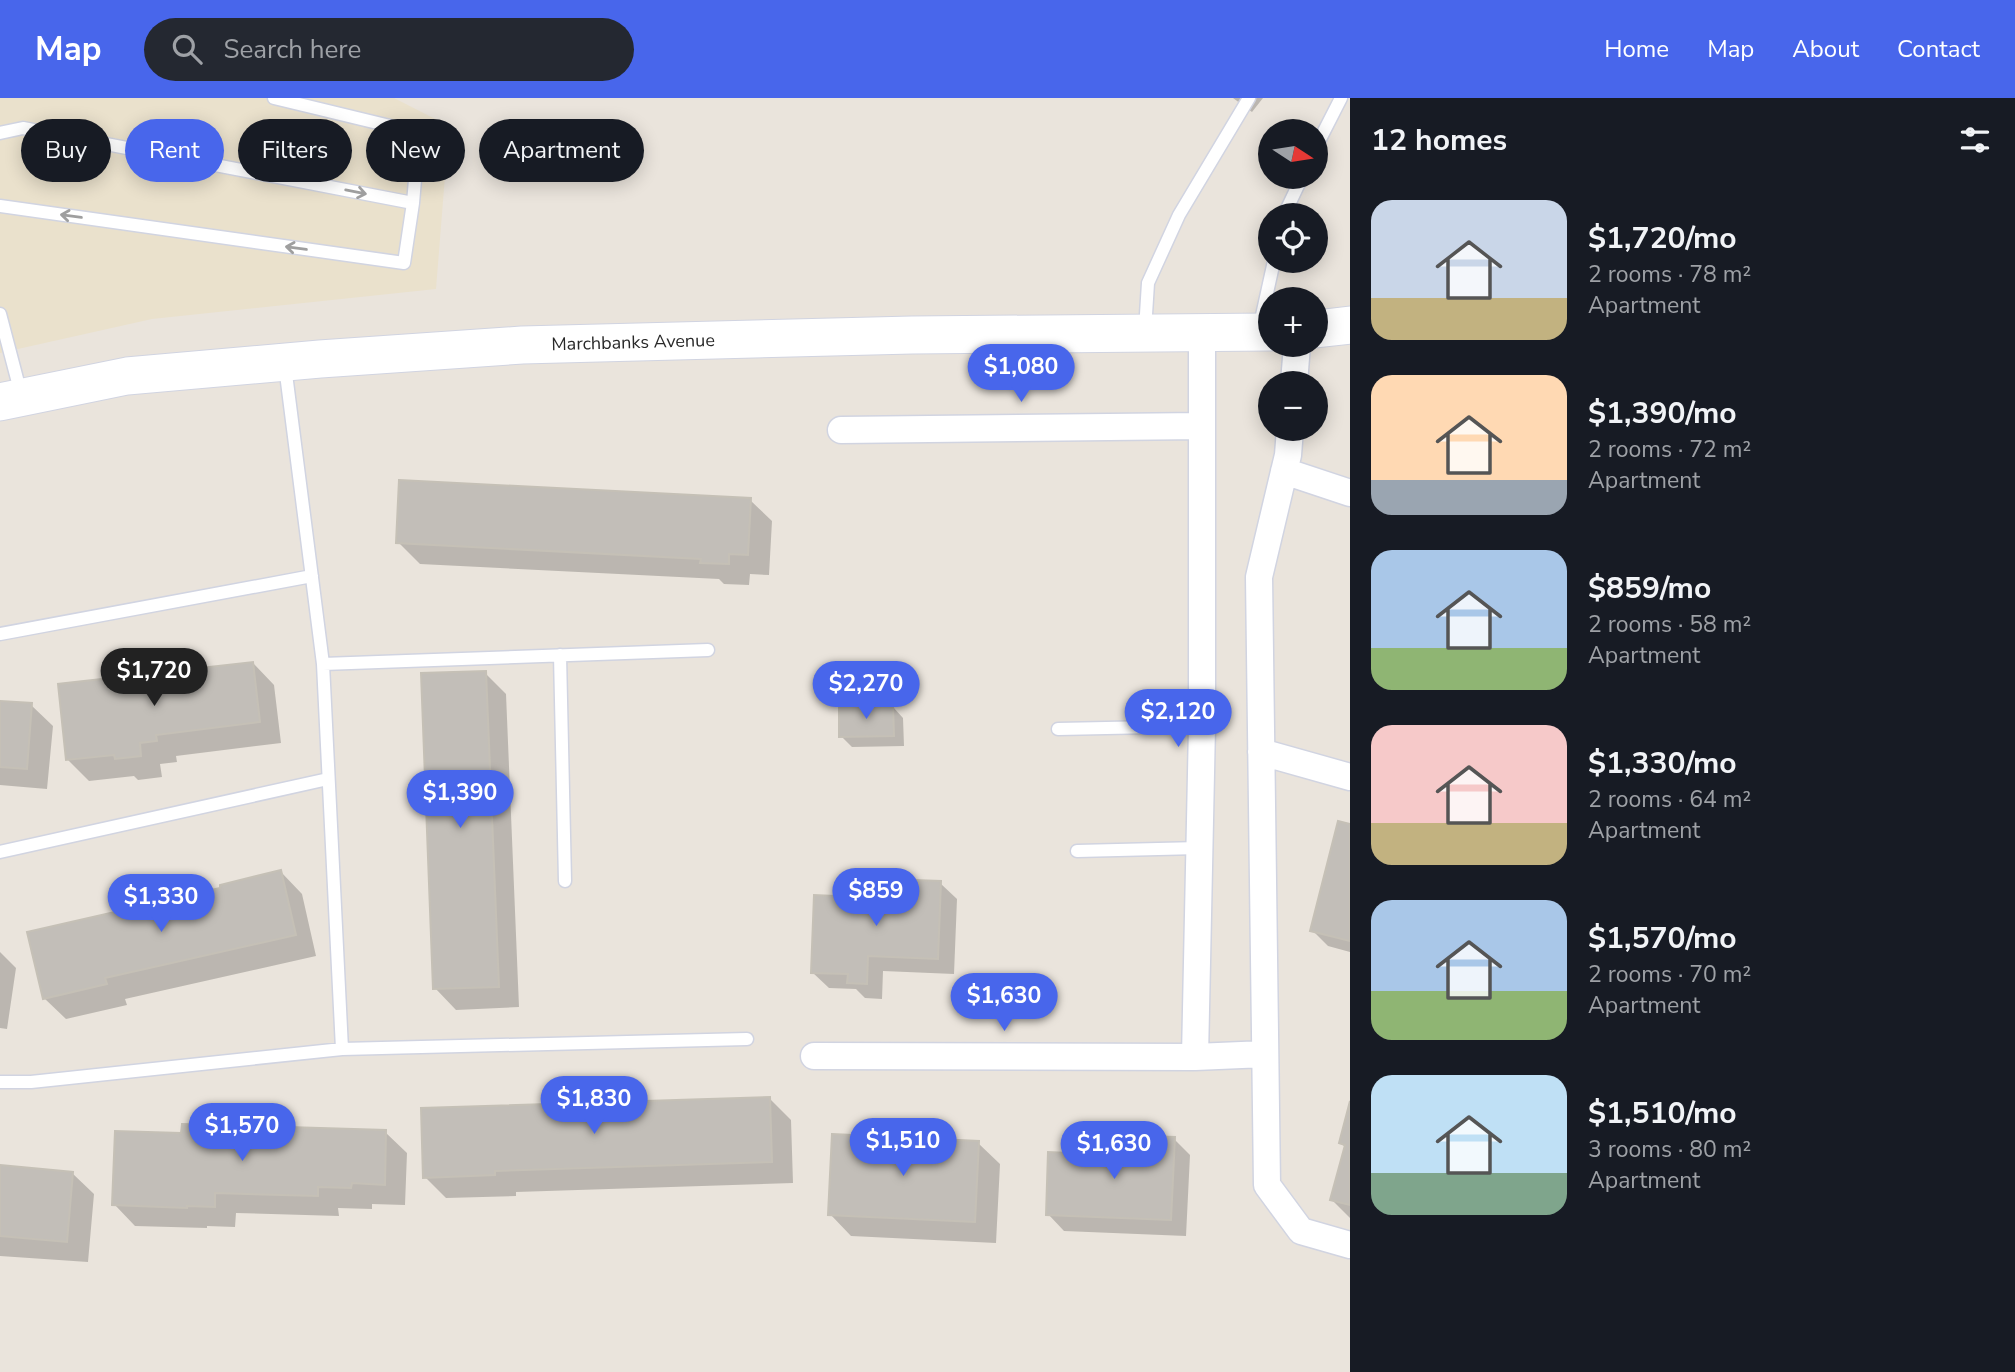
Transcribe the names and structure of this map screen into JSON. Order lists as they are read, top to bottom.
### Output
{
  "streets": {
    "street": ["Marchbanks Avenue"]
  },
  "north": "right",
  "page": {
    "header": "Map",
    "search": "Search here",
    "nav": [
      "Home",
      "Map",
      "About",
      "Contact"
    ],
    "heading": "12 homes",
    "map_buttons": ["+", "−"],
    "chip": [
      "Buy",
      "Rent",
      "Filters",
      "New",
      "Apartment"
    ],
    "list": [
      {
        "name": "$1,720/mo",
        "note": "2 rooms · 78 m² · Apartment"
      },
      {
        "name": "$1,390/mo",
        "note": "2 rooms · 72 m² · Apartment"
      },
      {
        "name": "$859/mo",
        "note": "2 rooms · 58 m² · Apartment"
      },
      {
        "name": "$1,330/mo",
        "note": "2 rooms · 64 m² · Apartment"
      },
      {
        "name": "$1,570/mo",
        "note": "2 rooms · 70 m² · Apartment"
      },
      {
        "name": "$1,510/mo",
        "note": "3 rooms · 80 m² · Apartment"
      }
    ],
    "price": [
      "$1,080",
      "$1,720",
      "$2,270",
      "$2,120",
      "$1,390",
      "$859",
      "$1,330",
      "$1,630",
      "$1,830",
      "$1,570",
      "$1,510",
      "$1,630"
    ]
  }
}
